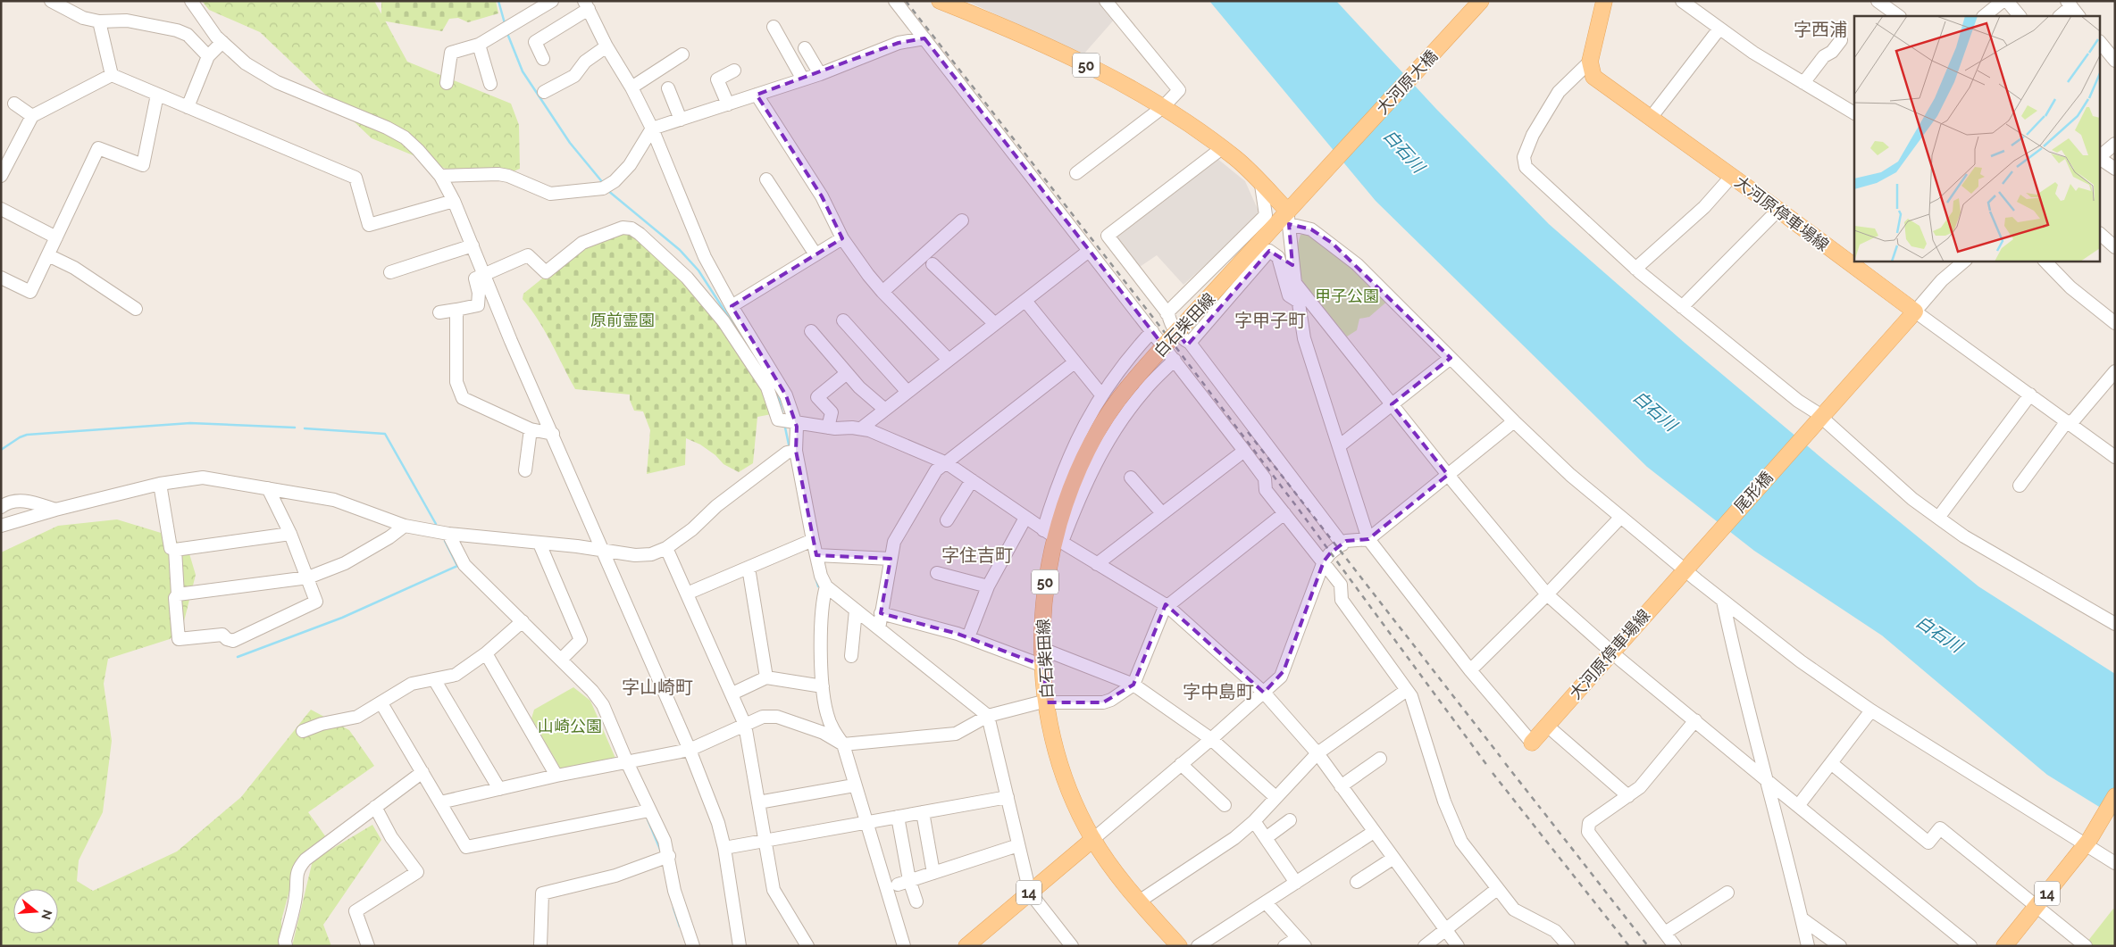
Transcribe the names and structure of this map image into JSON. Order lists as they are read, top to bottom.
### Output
{
  "streets": {
    "main road": [
      "50",
      "大河原大橋",
      "大河原停車場線",
      "白石柴田線",
      "尾形橋",
      "14"
    ]
  },
  "crossings": [
    ["50", "大河原大橋"],
    ["50", "白石柴田線"],
    ["大河原大橋", "白石柴田線"],
    ["大河原停車場線", "尾形橋"],
    ["白石柴田線", "14"]
  ],
  "districts": [
    "字西浦",
    "字甲子町",
    "字住吉町",
    "字山崎町",
    "字中島町"
  ],
  "water": ["白石川"],
  "parks": ["甲子公園", "原前霊園", "山崎公園"],
  "north": "right"
}
